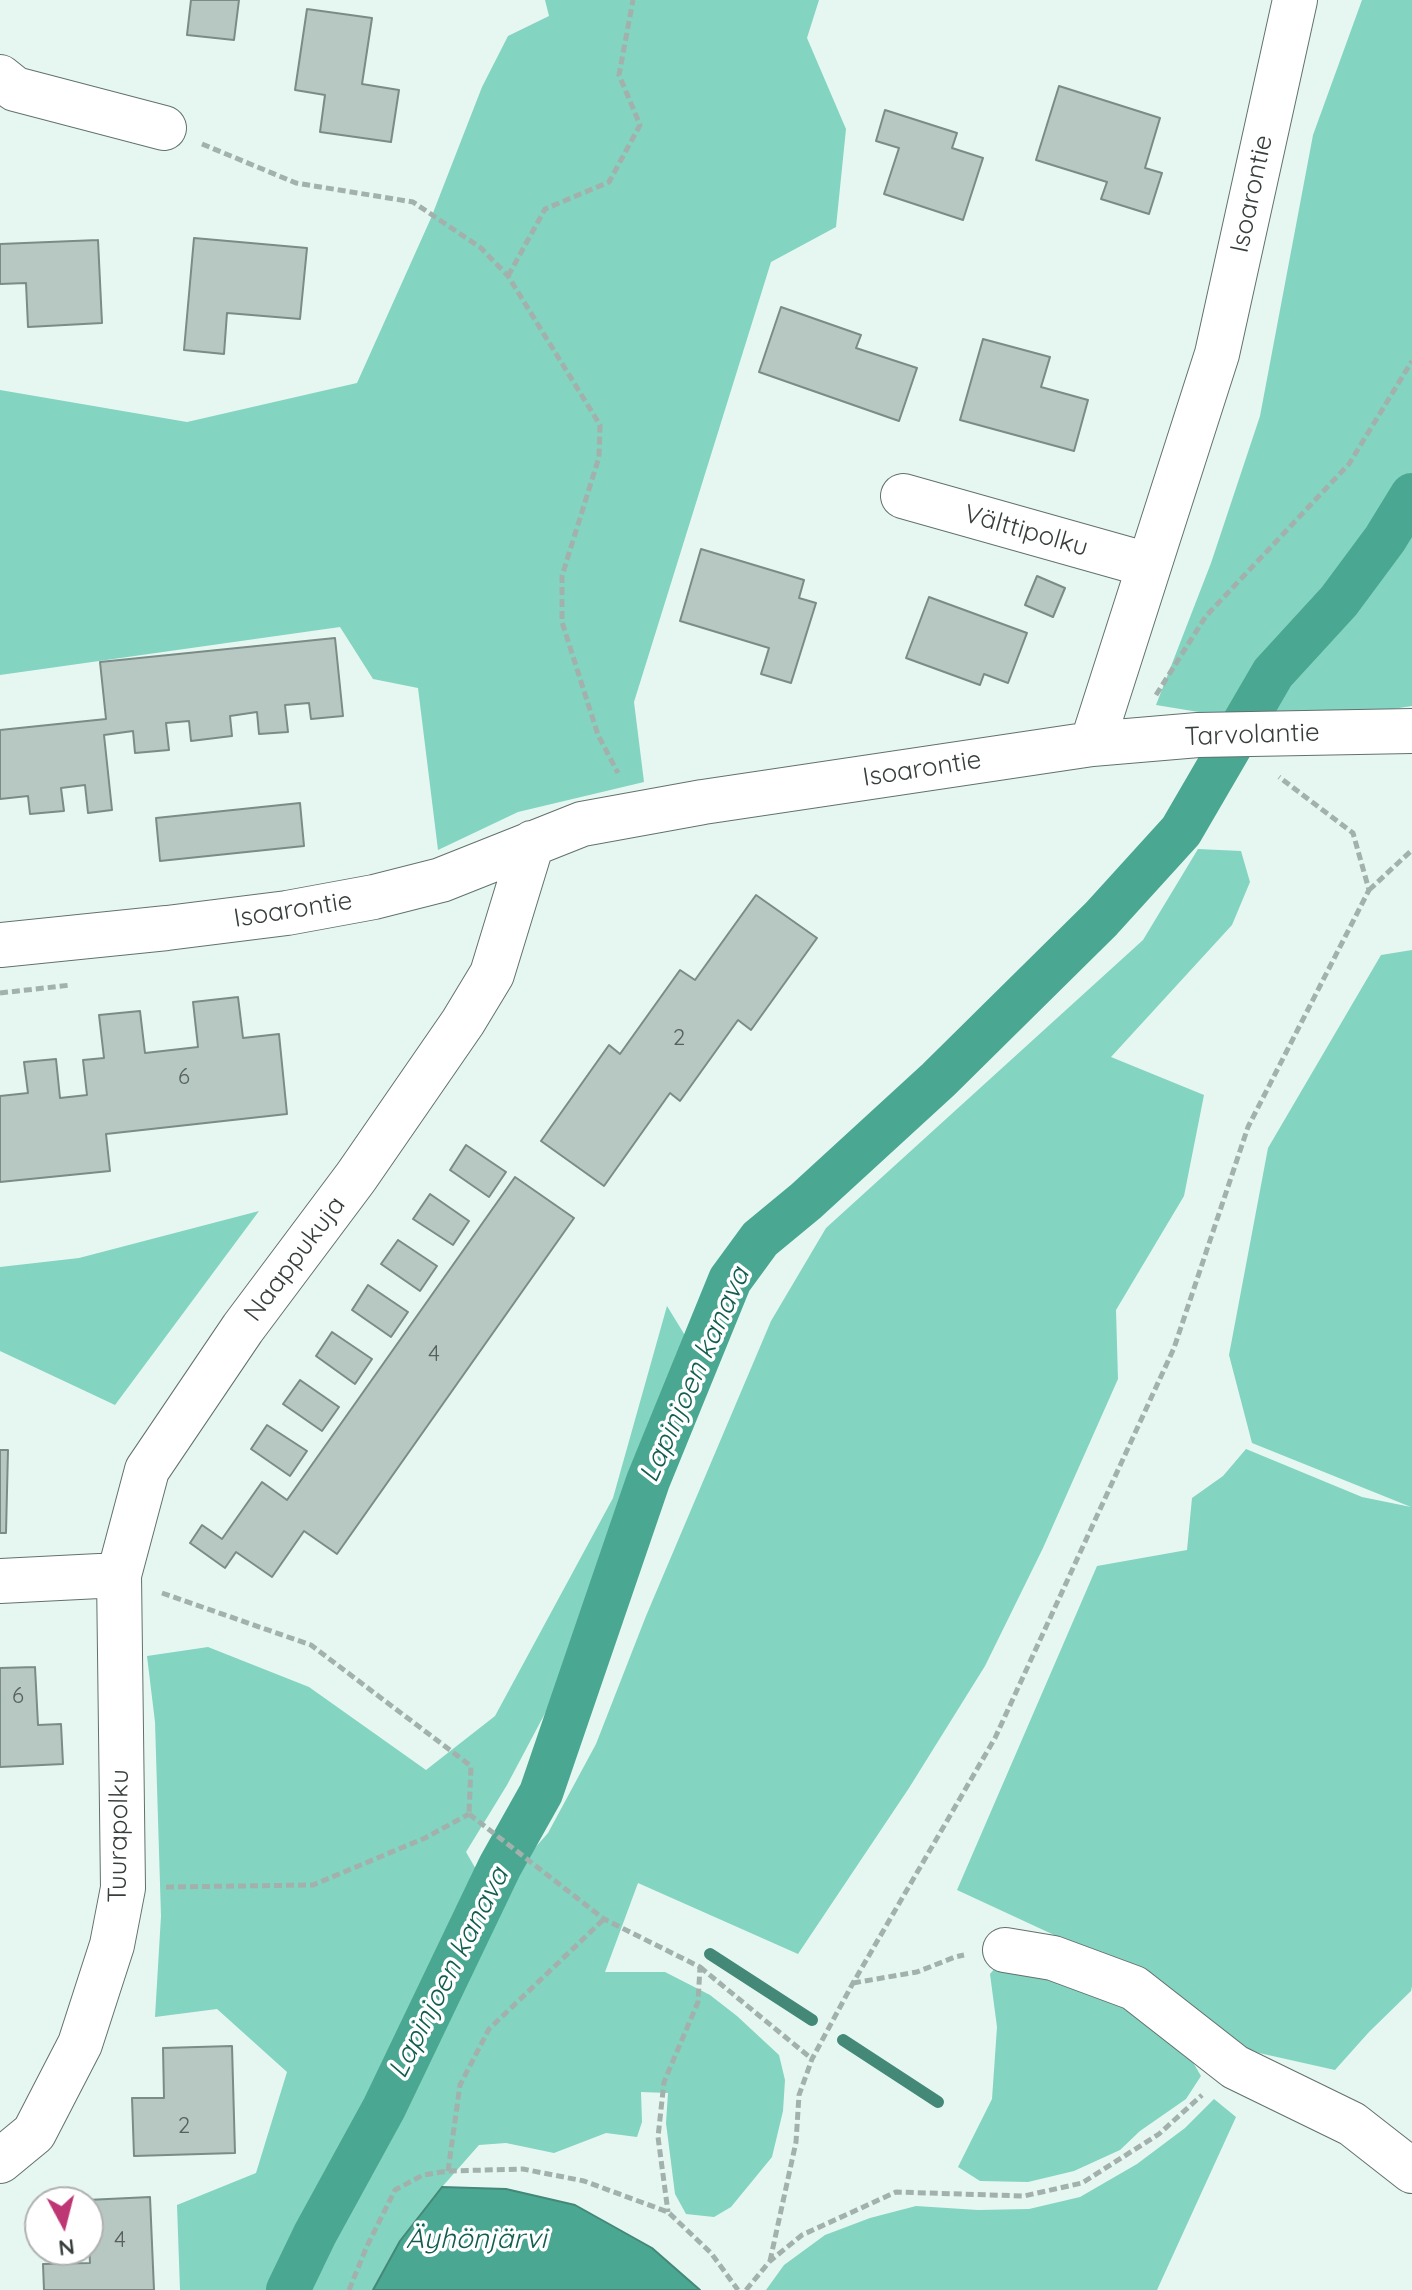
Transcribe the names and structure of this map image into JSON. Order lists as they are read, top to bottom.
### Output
{
  "streets": {
    "street": [
      "Isoarontie",
      "Välttipolku",
      "Tarvolantie",
      "Naappukuja",
      "Tuurapolku"
    ]
  },
  "crossings": [
    ["Isoarontie", "Välttipolku"],
    ["Isoarontie", "Tarvolantie"],
    ["Isoarontie", "Naappukuja"],
    ["Naappukuja", "Tuurapolku"]
  ],
  "water": ["Lapinjoen kanava", "Äyhönjärvi"],
  "house_numbers": [
    "2",
    "6",
    "4",
    "6",
    "2",
    "4"
  ],
  "north": "bottom"
}
